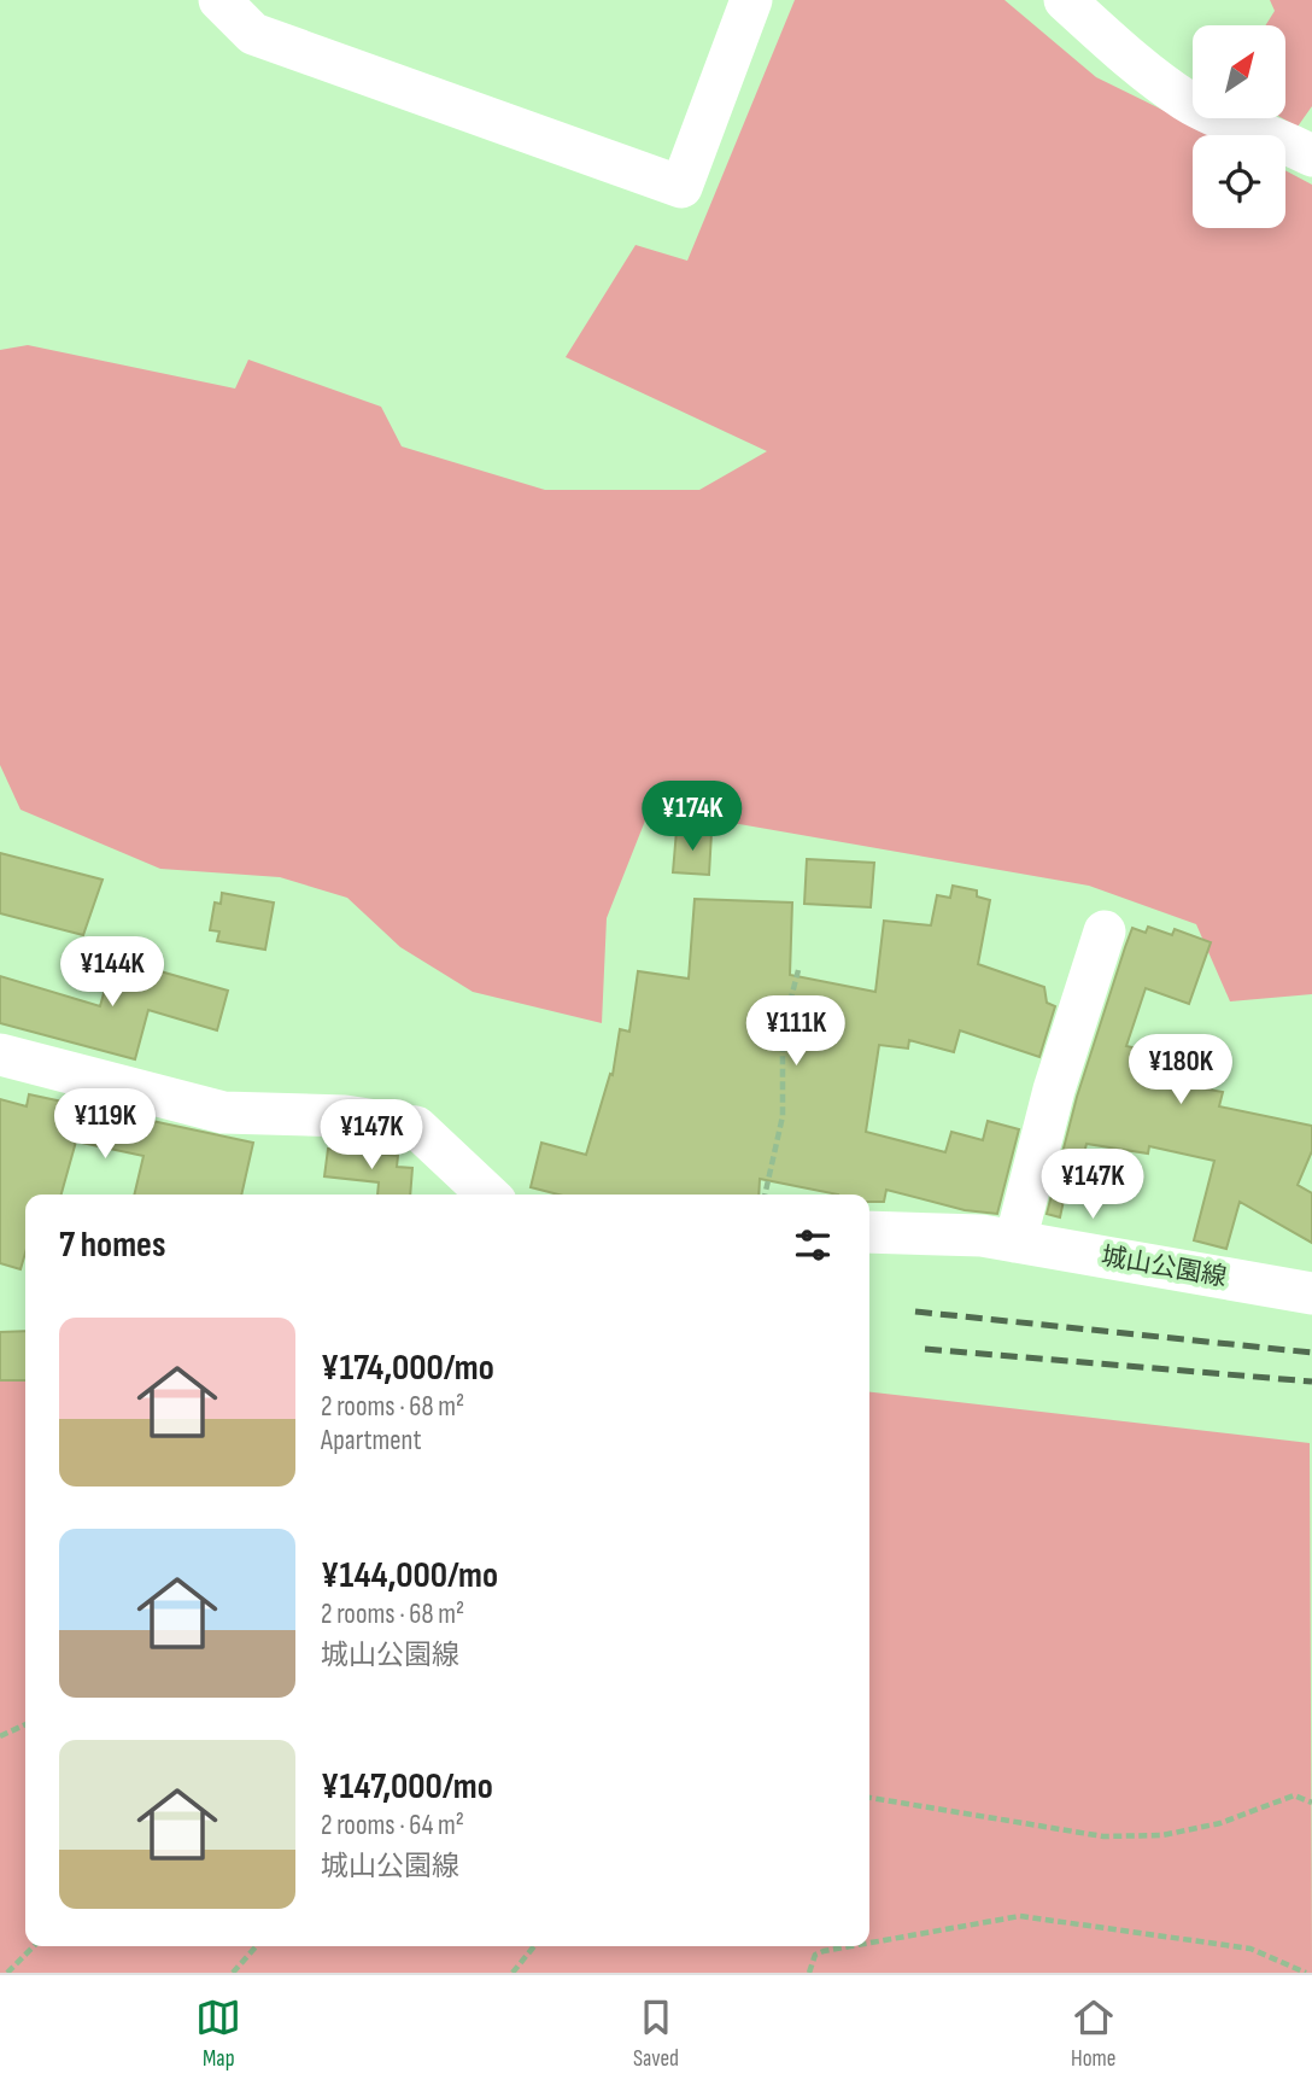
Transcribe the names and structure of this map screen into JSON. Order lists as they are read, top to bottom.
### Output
{
  "streets": {
    "street": ["城山公園線"]
  },
  "north": "top right",
  "page": {
    "price": [
      "¥174K",
      "¥144K",
      "¥111K",
      "¥180K",
      "¥119K",
      "¥147K",
      "¥147K"
    ],
    "heading": "7 homes",
    "list": [
      {
        "name": "¥174,000/mo",
        "note": "2 rooms · 68 m² · Apartment"
      },
      {
        "name": "¥144,000/mo",
        "note": "2 rooms · 68 m² · 城山公園線"
      },
      {
        "name": "¥147,000/mo",
        "note": "2 rooms · 64 m² · 城山公園線"
      }
    ],
    "tabs": ["Map", "Saved", "Home"]
  }
}
